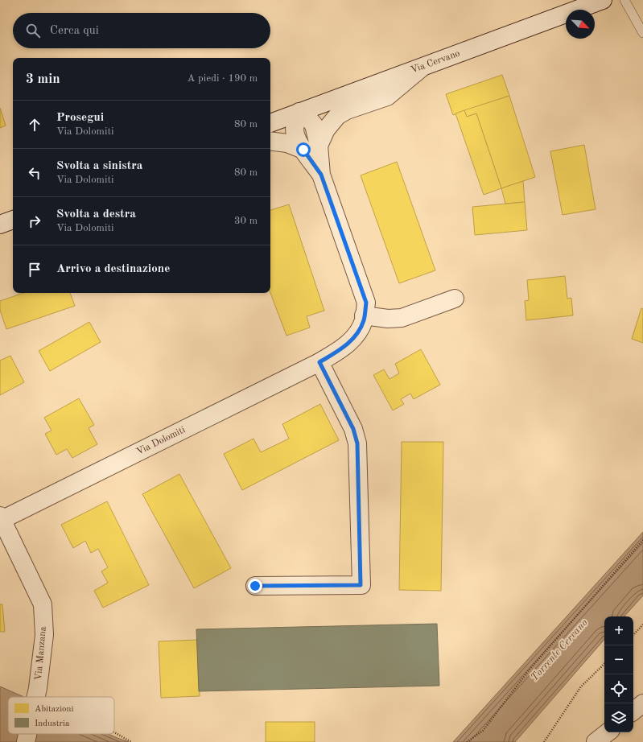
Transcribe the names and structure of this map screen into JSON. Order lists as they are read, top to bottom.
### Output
{
  "streets": {
    "street": ["Via Cervano", "Via Dolomiti", "Via Manzana"]
  },
  "crossings": [
    ["Via Cervano", "Via Dolomiti"],
    ["Via Dolomiti", "Via Manzana"]
  ],
  "water": ["Torrente Cervano"],
  "legend": ["Abitazioni", "Industria"],
  "north": "bottom right",
  "page": {
    "search": "Cerca qui",
    "heading": ["3 min", "A piedi · 190 m"],
    "list": [
      ["Prosegui", "Via Dolomiti", "80 m"],
      ["Svolta a sinistra", "Via Dolomiti", "80 m"],
      ["Svolta a destra", "Via Dolomiti", "30 m"],
      "Arrivo a destinazione"
    ],
    "map_buttons": ["+", "−"]
  }
}
